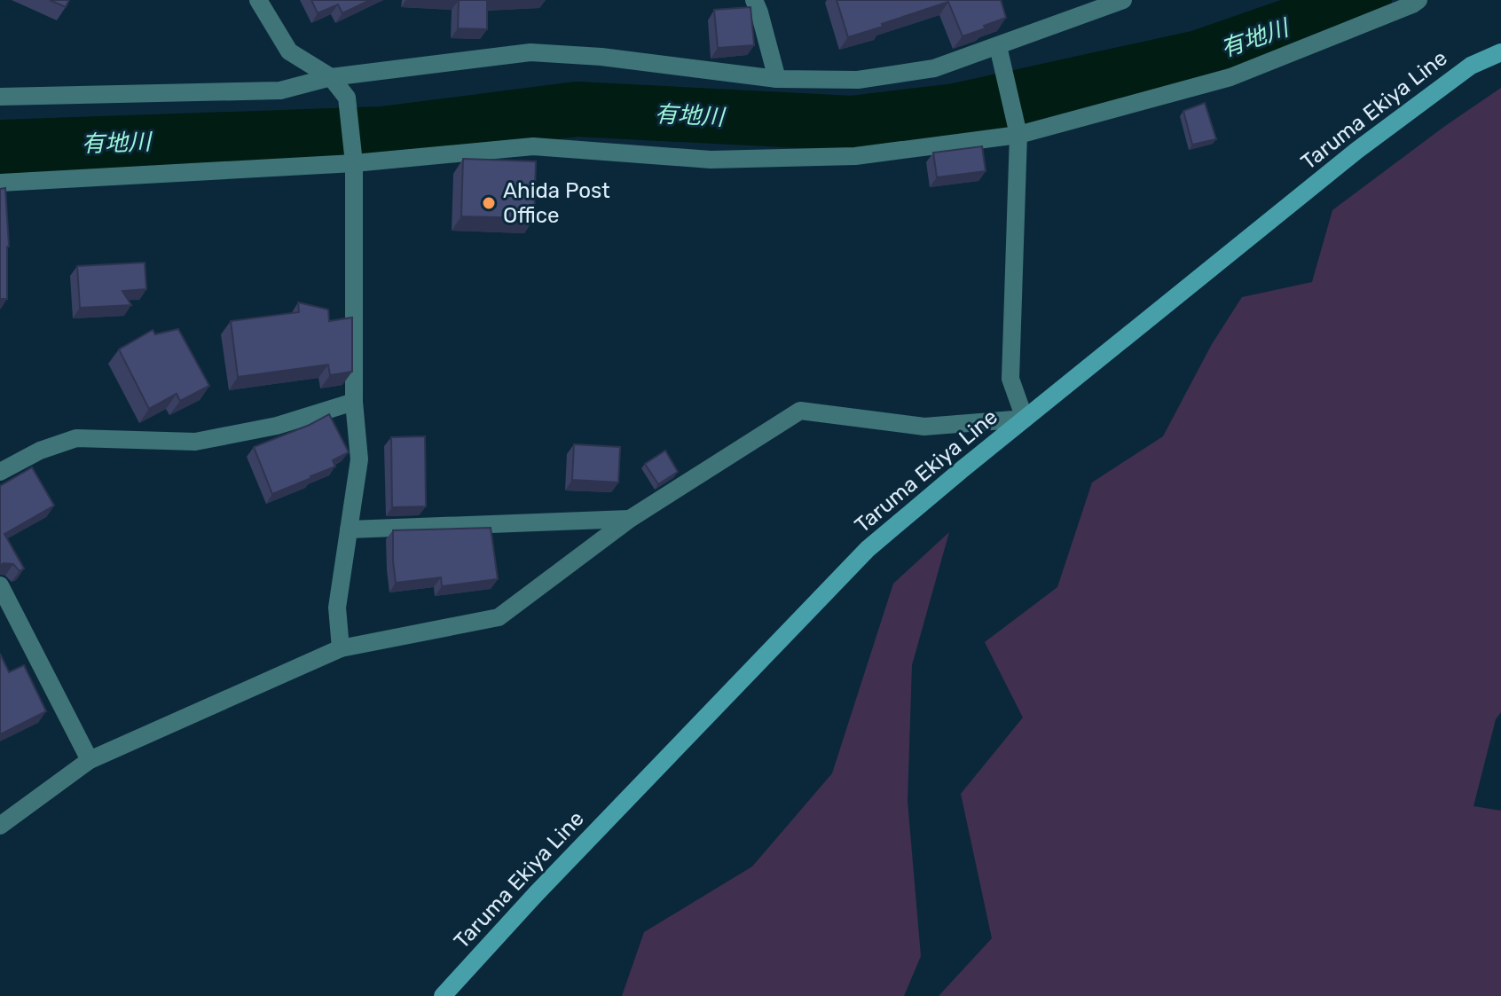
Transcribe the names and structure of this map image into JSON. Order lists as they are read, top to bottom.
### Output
{
  "streets": {
    "main road": ["Taruma Ekiya Line"]
  },
  "water": ["有地川"],
  "places": ["Ahida Post Office"]
}
